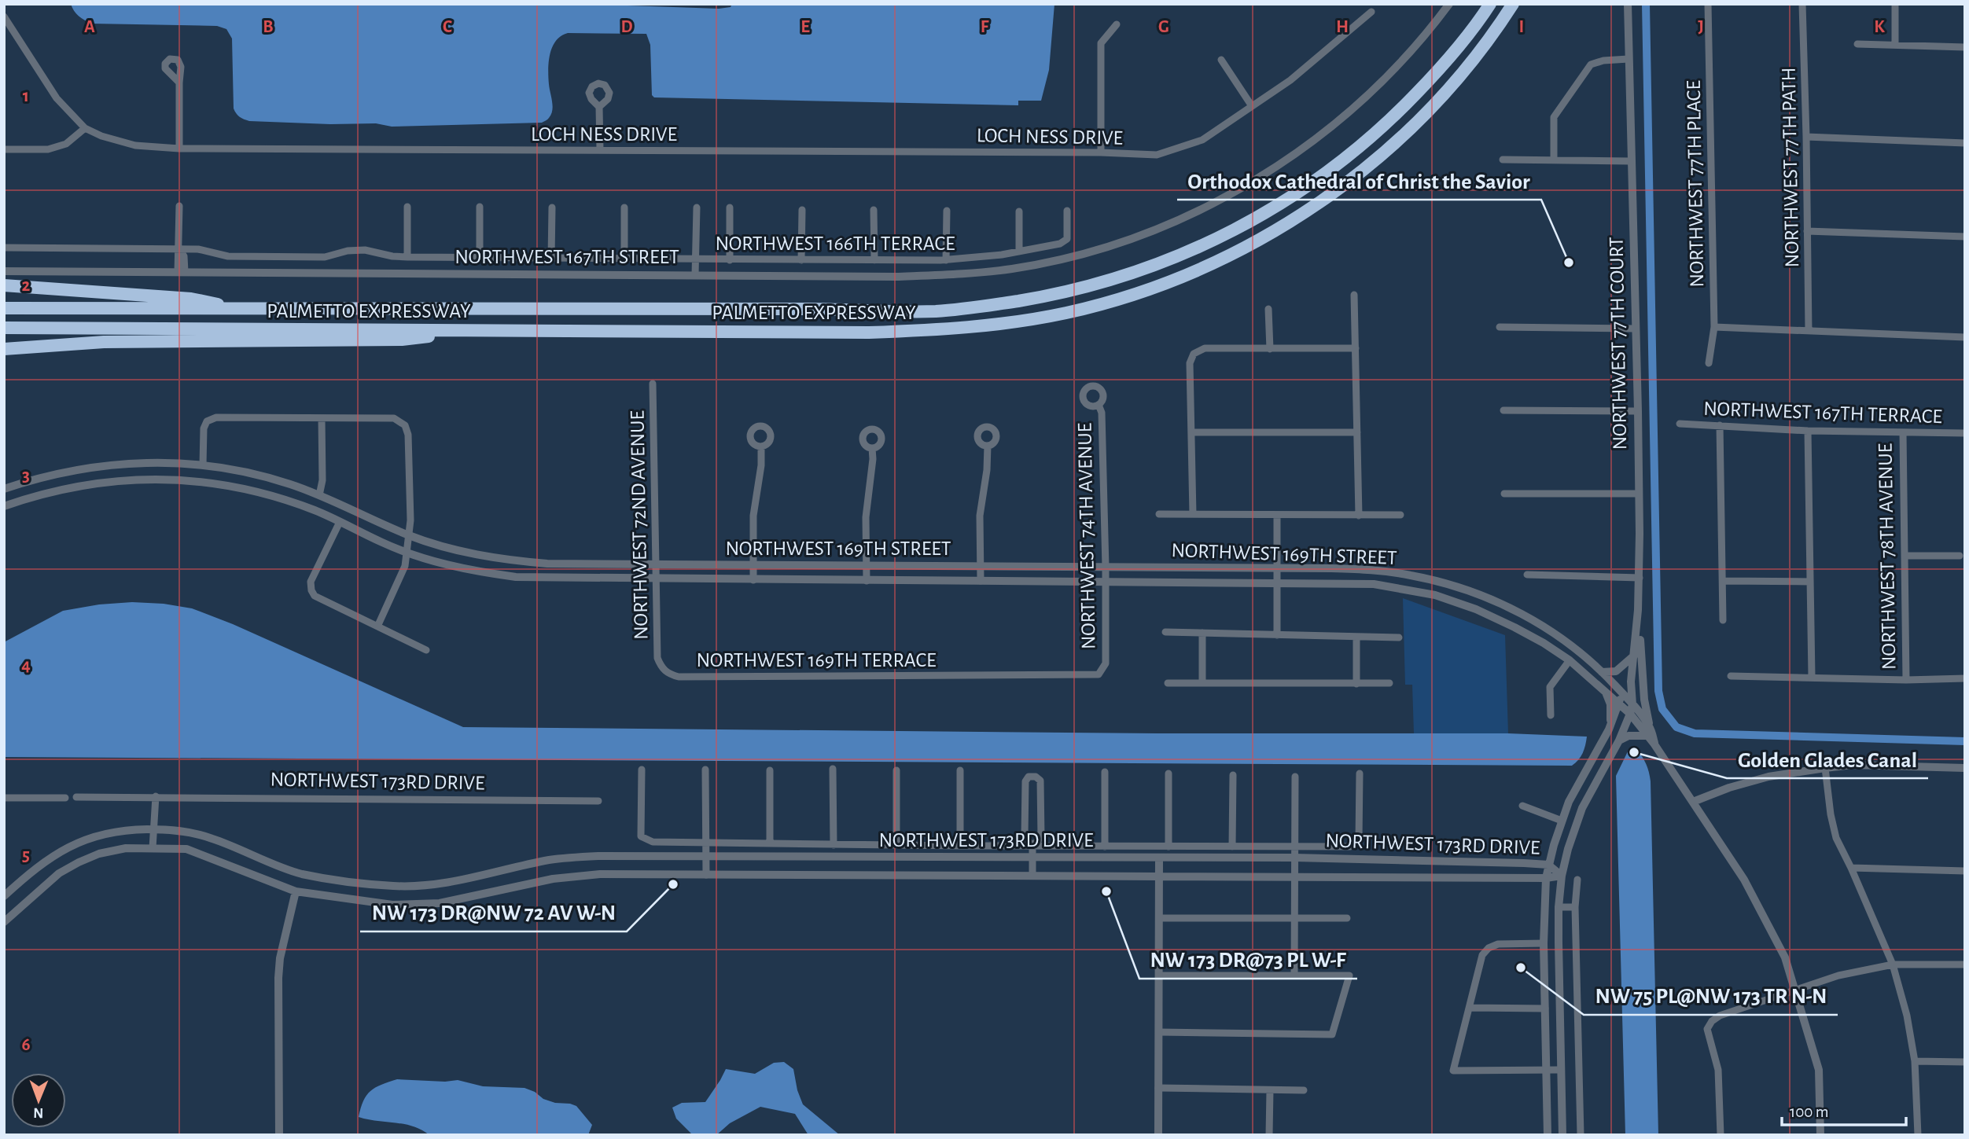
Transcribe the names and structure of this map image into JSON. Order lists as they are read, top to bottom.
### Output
{
  "streets": {
    "highway": ["PALMETTO EXPRESSWAY"],
    "street": [
      "LOCH NESS DRIVE",
      "NORTHWEST 77TH PATH",
      "NORTHWEST 77TH PLACE",
      "NORTHWEST 166TH TERRACE",
      "NORTHWEST 167TH STREET",
      "NORTHWEST 77TH COURT",
      "NORTHWEST 167TH TERRACE",
      "NORTHWEST 72ND AVENUE",
      "NORTHWEST 74TH AVENUE",
      "NORTHWEST 169TH STREET",
      "NORTHWEST 78TH AVENUE",
      "NORTHWEST 169TH TERRACE",
      "NORTHWEST 173RD DRIVE"
    ]
  },
  "crossings": [
    ["NORTHWEST 77TH COURT", "NORTHWEST 169TH STREET"],
    ["NORTHWEST 167TH TERRACE", "NORTHWEST 78TH AVENUE"],
    ["NORTHWEST 72ND AVENUE", "NORTHWEST 169TH STREET"],
    ["NORTHWEST 72ND AVENUE", "NORTHWEST 169TH TERRACE"],
    ["NORTHWEST 74TH AVENUE", "NORTHWEST 169TH STREET"],
    ["NORTHWEST 74TH AVENUE", "NORTHWEST 169TH TERRACE"]
  ],
  "places": [
    "Orthodox Cathedral of Christ the Savior",
    "Golden Glades Canal",
    "NW 173 DR@NW 72 AV W-N",
    "NW 173 DR@73 PL W-F",
    "NW 75 PL@NW 173 TR N-N"
  ],
  "scale_bar": "100 m",
  "north": "bottom",
  "grid": {
    "columns": [
      "A",
      "B",
      "C",
      "D",
      "E",
      "F",
      "G",
      "H",
      "I",
      "J",
      "K"
    ],
    "rows": [
      "1",
      "2",
      "3",
      "4",
      "5",
      "6"
    ]
  }
}
